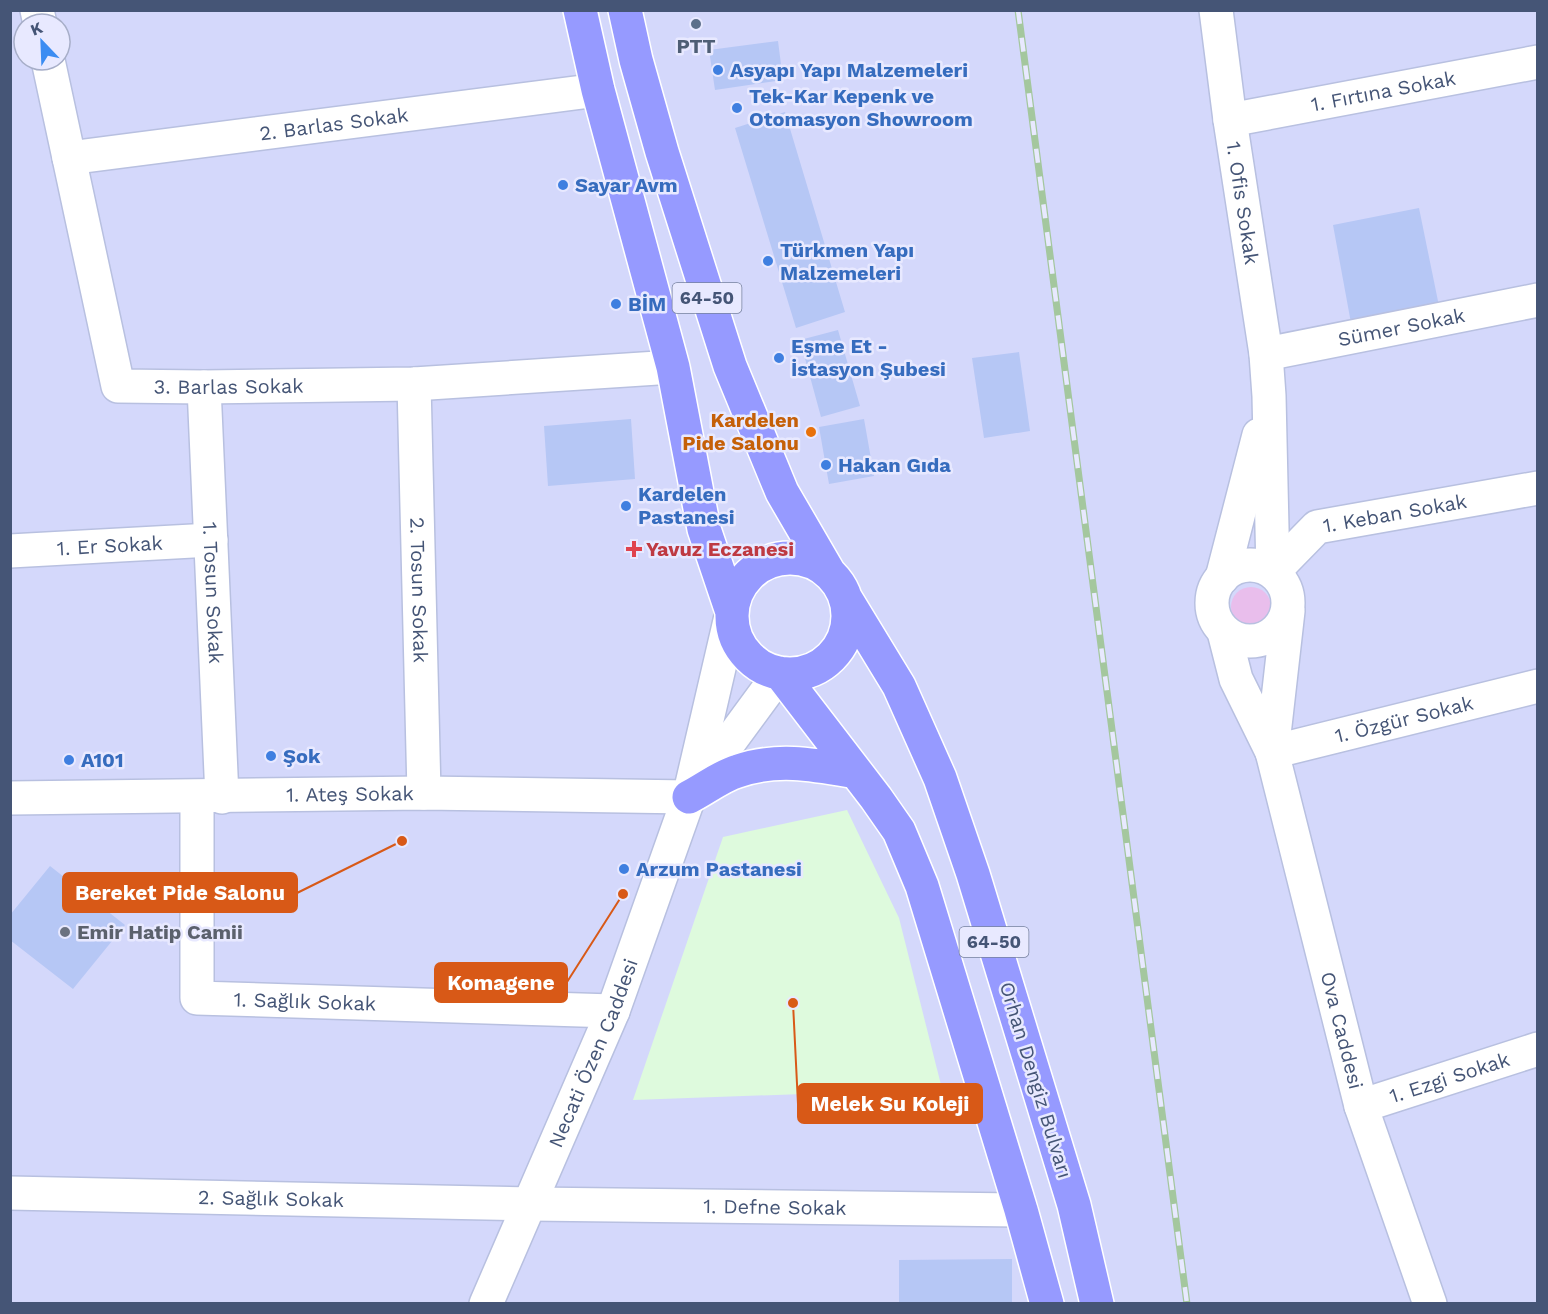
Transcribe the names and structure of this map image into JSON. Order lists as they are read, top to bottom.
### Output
{
  "streets": {
    "main road": ["64-50", "Orhan Dengiz Bulvarı"],
    "street": [
      "1. Fırtına Sokak",
      "2. Barlas Sokak",
      "1. Ofis Sokak",
      "Sümer Sokak",
      "3. Barlas Sokak",
      "1. Keban Sokak",
      "1. Er Sokak",
      "2. Tosun Sokak",
      "1. Tosun Sokak",
      "1. Özgür Sokak",
      "1. Ateş Sokak",
      "1. Sağlık Sokak",
      "Ova Caddesi",
      "Necati Özen Caddesi",
      "1. Ezgi Sokak",
      "2. Sağlık Sokak",
      "1. Defne Sokak"
    ]
  },
  "crossings": [
    ["1. Fırtına Sokak", "1. Ofis Sokak"],
    ["2. Barlas Sokak", "64-50"],
    ["2. Barlas Sokak", "3. Barlas Sokak"],
    ["1. Ofis Sokak", "Sümer Sokak"],
    ["1. Ofis Sokak", "1. Keban Sokak"],
    ["64-50", "3. Barlas Sokak"],
    ["64-50", "Orhan Dengiz Bulvarı"],
    ["64-50", "1. Defne Sokak"],
    ["3. Barlas Sokak", "2. Tosun Sokak"],
    ["3. Barlas Sokak", "1. Tosun Sokak"],
    ["1. Er Sokak", "1. Tosun Sokak"],
    ["2. Tosun Sokak", "1. Ateş Sokak"],
    ["1. Tosun Sokak", "1. Ateş Sokak"],
    ["1. Tosun Sokak", "1. Sağlık Sokak"],
    ["1. Özgür Sokak", "Ova Caddesi"],
    ["1. Ateş Sokak", "1. Sağlık Sokak"],
    ["1. Ateş Sokak", "Necati Özen Caddesi"],
    ["1. Sağlık Sokak", "Necati Özen Caddesi"],
    ["Ova Caddesi", "1. Ezgi Sokak"],
    ["Necati Özen Caddesi", "2. Sağlık Sokak"],
    ["Necati Özen Caddesi", "1. Defne Sokak"],
    ["2. Sağlık Sokak", "1. Defne Sokak"]
  ],
  "places": {
    "other": [
      "PTT",
      "Asyapı Yapı Malzemeleri",
      "Tek-Kar Kepenk ve Otomasyon Showroom",
      "Sayar Avm",
      "Türkmen Yapı Malzemeleri",
      "BİM",
      "Eşme Et - İstasyon Şubesi",
      "Kardelen Pide Salonu",
      "Hakan Gıda",
      "Kardelen Pastanesi",
      "Şok",
      "A101",
      "Bereket Pide Salonu",
      "Arzum Pastanesi",
      "Komagene",
      "Emir Hatip Camii",
      "Melek Su Koleji"
    ],
    "health": ["Yavuz Eczanesi"]
  },
  "north": "top left"
}
